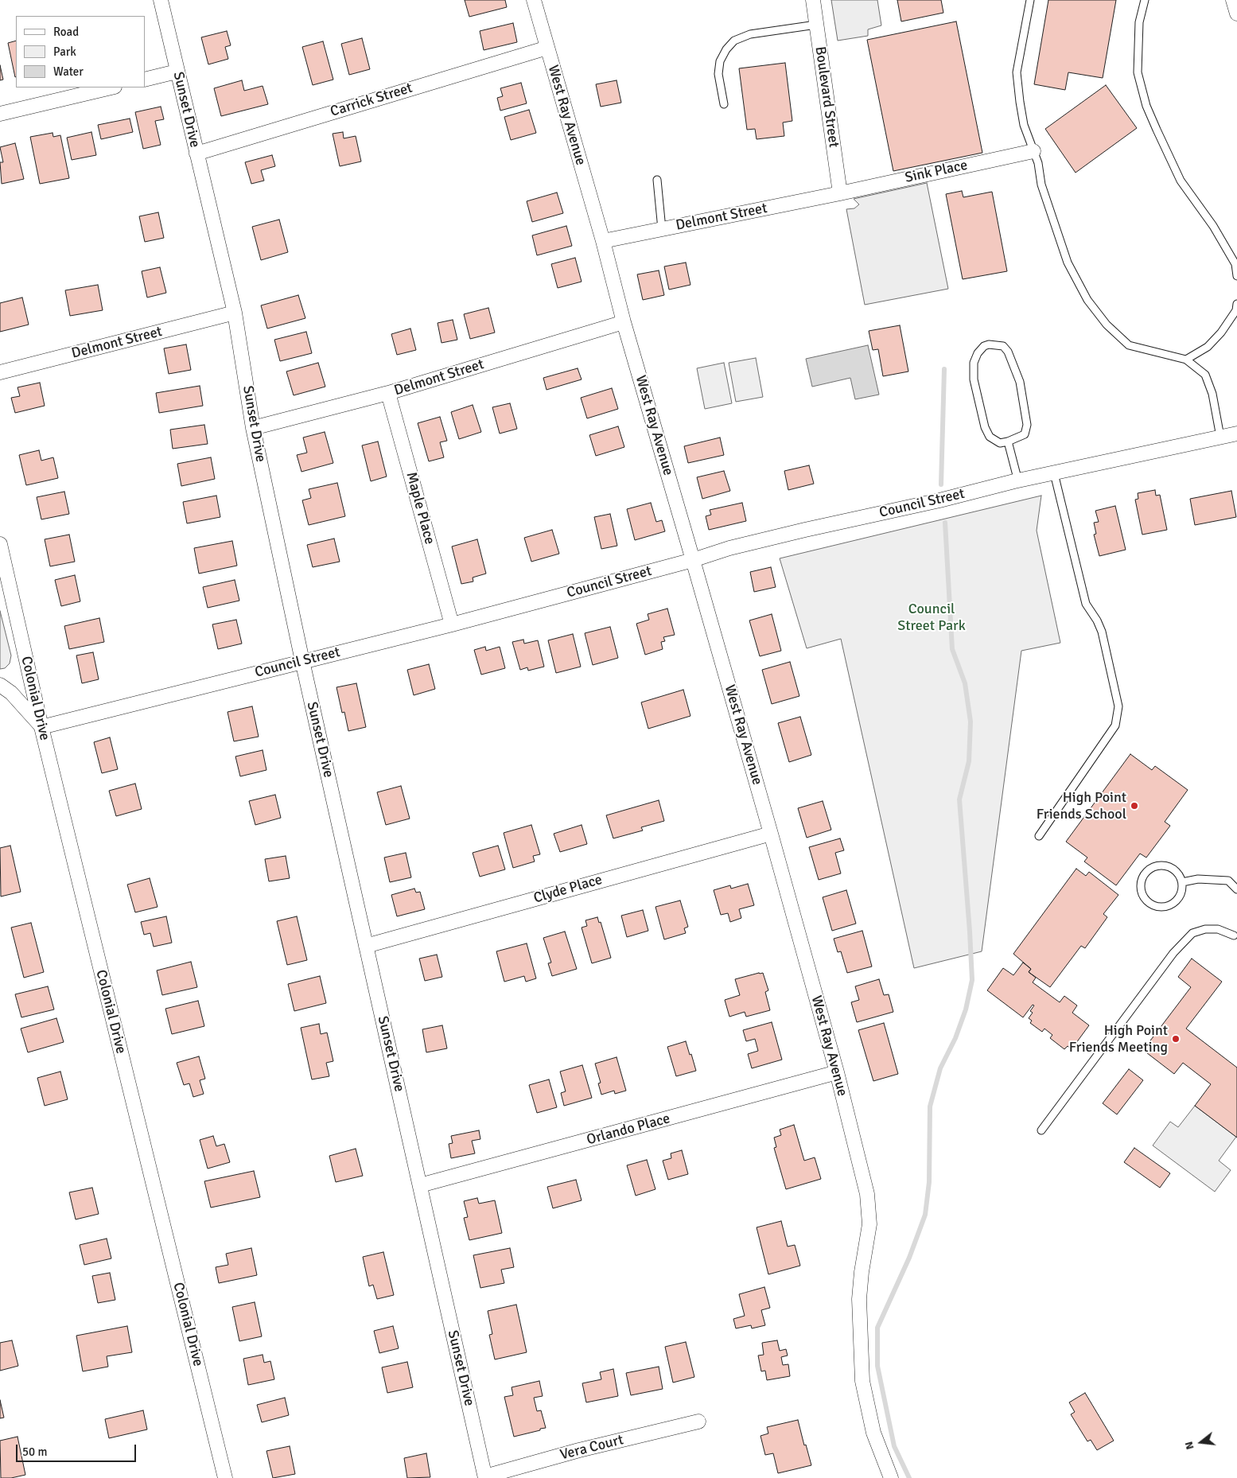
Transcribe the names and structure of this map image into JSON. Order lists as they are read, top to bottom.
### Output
{
  "streets": {
    "street": [
      "Boulevard Street",
      "Carrick Street",
      "Sunset Drive",
      "West Ray Avenue",
      "Sink Place",
      "Delmont Street",
      "Council Street",
      "Maple Place",
      "Colonial Drive",
      "Clyde Place",
      "Orlando Place",
      "Vera Court"
    ]
  },
  "crossings": [
    ["Boulevard Street", "Sink Place"],
    ["Boulevard Street", "Delmont Street"],
    ["Carrick Street", "Sunset Drive"],
    ["Carrick Street", "West Ray Avenue"],
    ["Sunset Drive", "Delmont Street"],
    ["Sunset Drive", "Council Street"],
    ["Sunset Drive", "Clyde Place"],
    ["Sunset Drive", "Orlando Place"],
    ["Sunset Drive", "Vera Court"],
    ["West Ray Avenue", "Delmont Street"],
    ["West Ray Avenue", "Council Street"],
    ["West Ray Avenue", "Clyde Place"],
    ["West Ray Avenue", "Orlando Place"],
    ["Sink Place", "Delmont Street"],
    ["Delmont Street", "Maple Place"],
    ["Council Street", "Maple Place"],
    ["Council Street", "Colonial Drive"]
  ],
  "parks": ["Council Street Park"],
  "places": ["High Point Friends School", "High Point Friends Meeting"],
  "legend": ["Road", "Park", "Water"],
  "scale_bar": "50 m",
  "north": "left"
}
